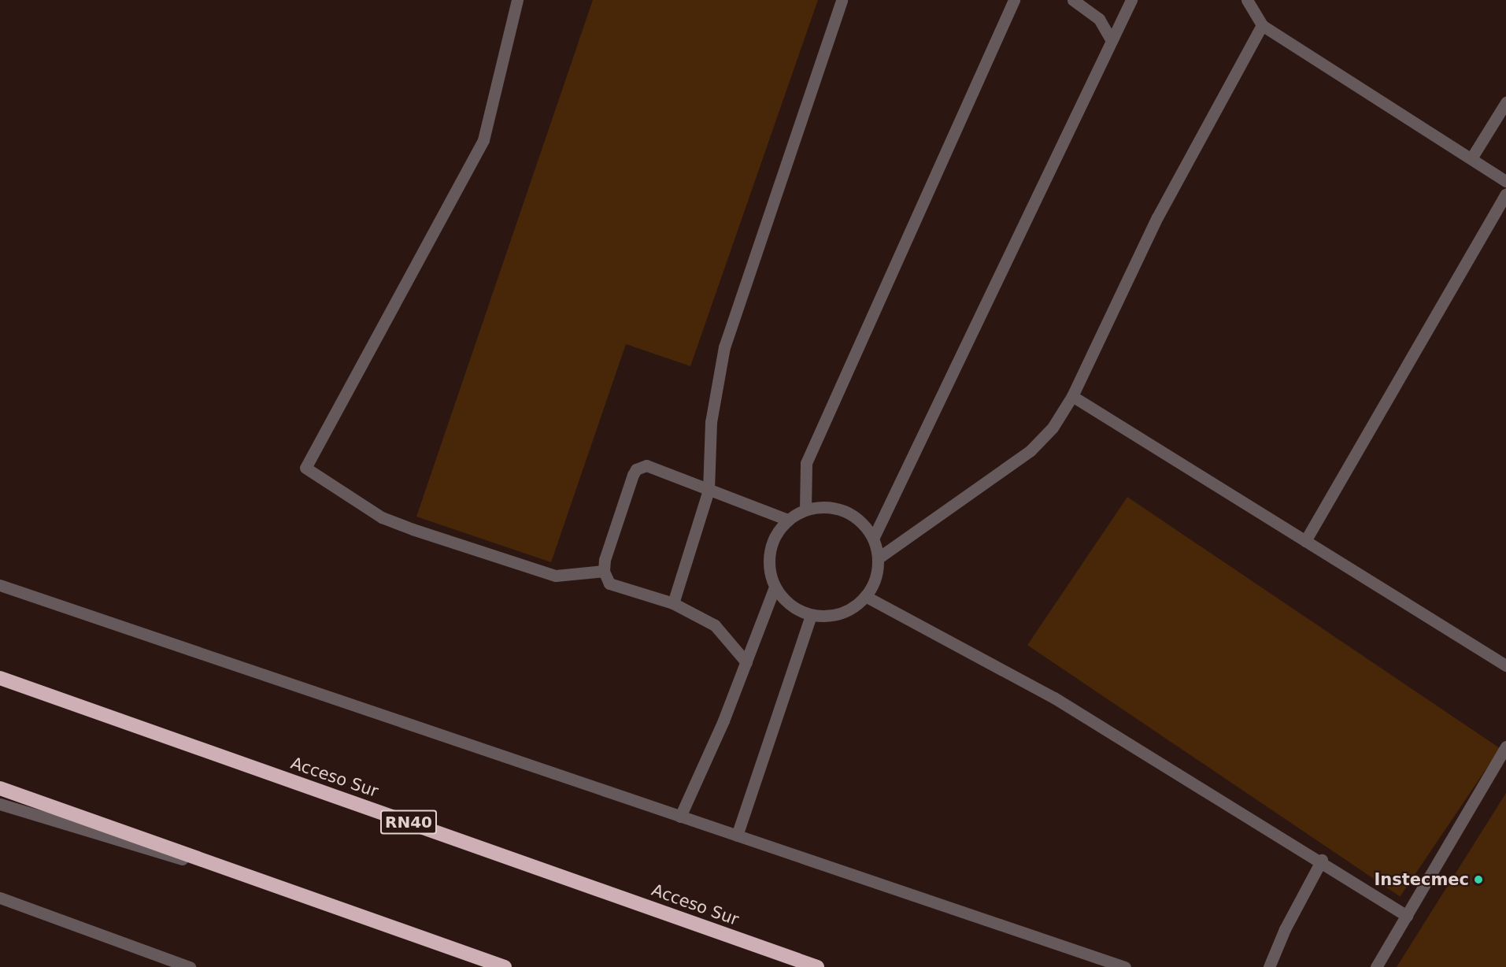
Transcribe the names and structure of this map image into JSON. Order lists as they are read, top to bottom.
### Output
{
  "streets": {
    "highway": ["Acceso Sur", "RN40"]
  },
  "places": ["Instecmec"]
}
